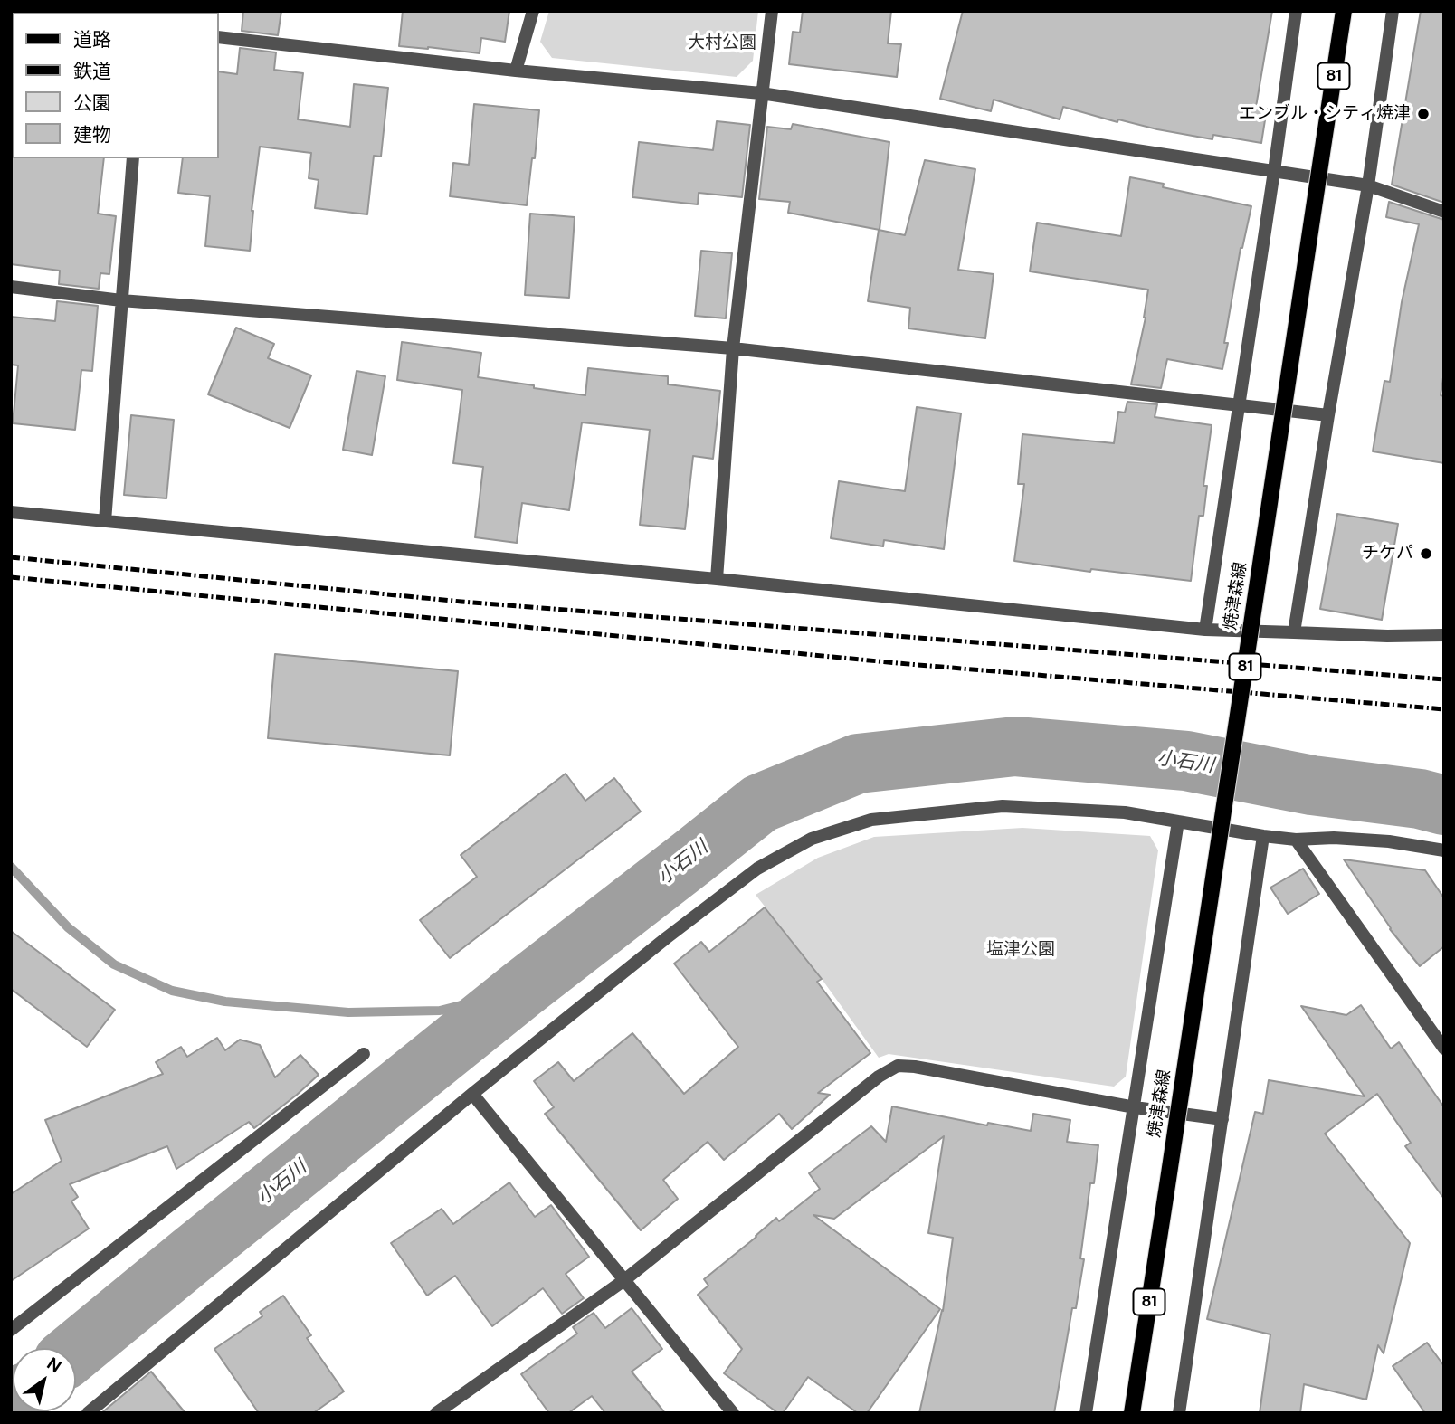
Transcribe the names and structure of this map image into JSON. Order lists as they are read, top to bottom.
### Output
{
  "streets": {
    "main road": ["81", "焼津森線"]
  },
  "water": ["小石川"],
  "parks": ["大村公園", "塩津公園"],
  "places": ["エンブル・シティ焼津", "チケパ"],
  "legend": [
    "道路",
    "鉄道",
    "公園",
    "建物"
  ],
  "north": "top right"
}
